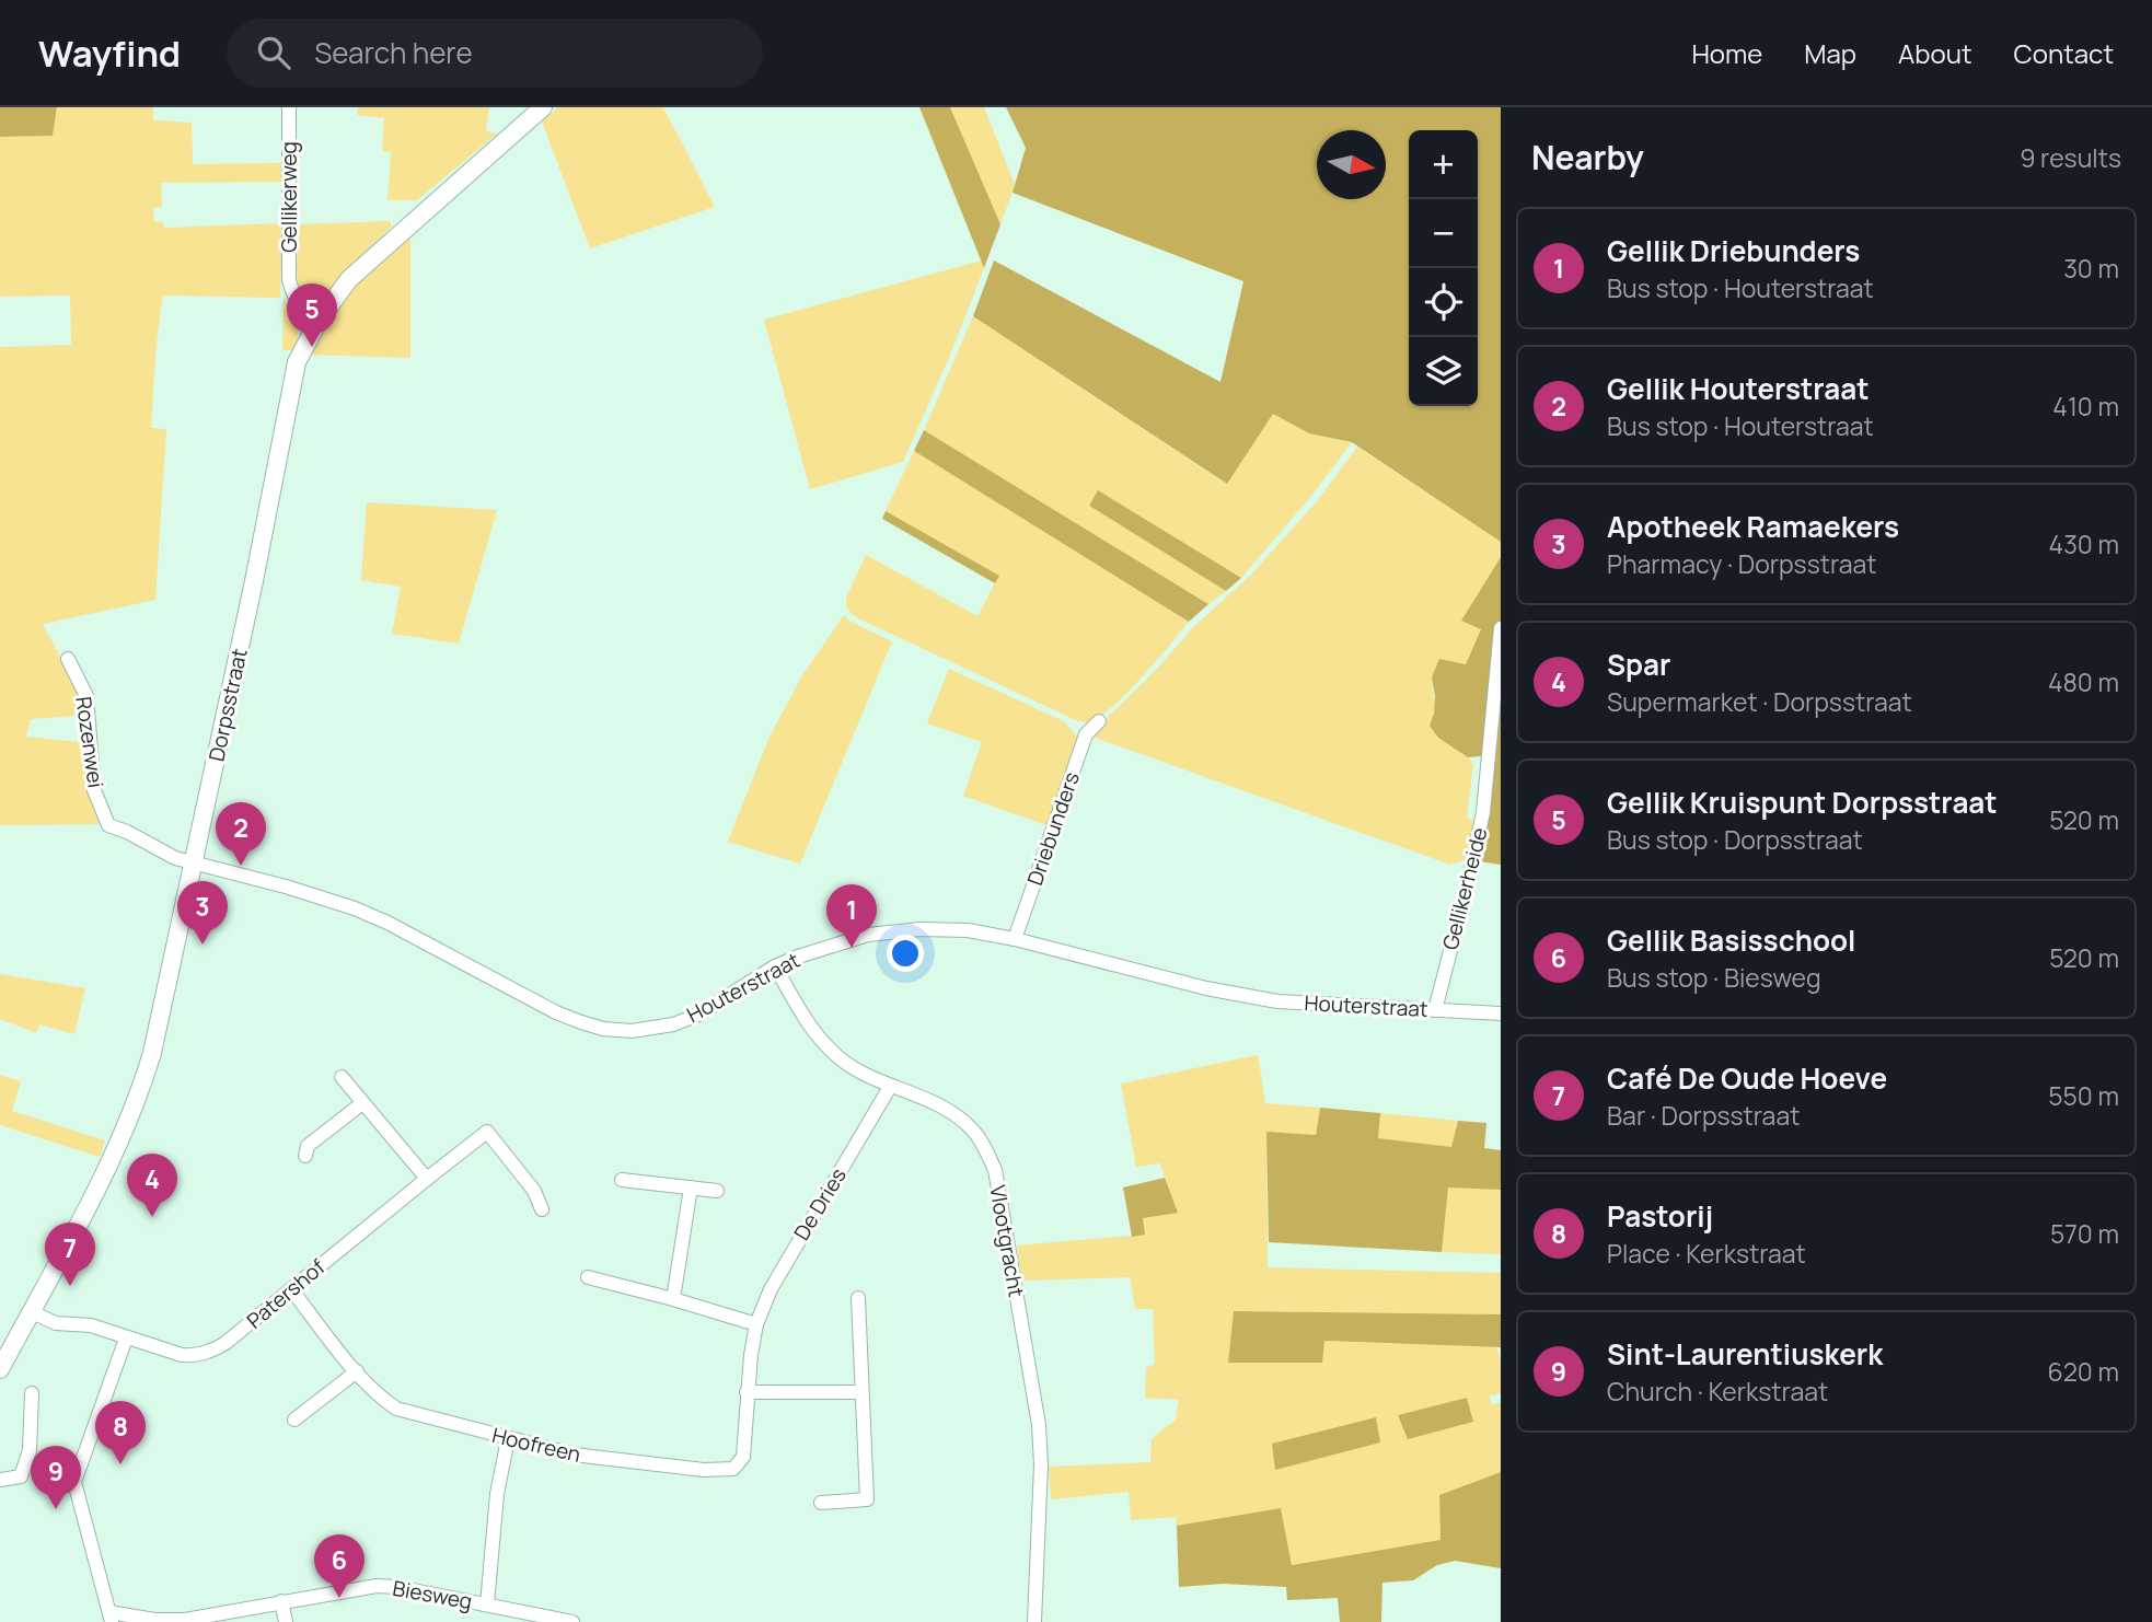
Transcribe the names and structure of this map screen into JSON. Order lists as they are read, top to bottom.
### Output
{
  "streets": {
    "street": [
      "Gellikerweg",
      "Dorpsstraat",
      "Rozenwei",
      "Driebunders",
      "Gellikerheide",
      "Houterstraat",
      "De Dries",
      "Vlootgracht",
      "Patershof",
      "Hoofreen",
      "Biesweg"
    ]
  },
  "crossings": [
    ["Gellikerweg", "Dorpsstraat"],
    ["Dorpsstraat", "Rozenwei"],
    ["Dorpsstraat", "Houterstraat"],
    ["Dorpsstraat", "Patershof"],
    ["Rozenwei", "Houterstraat"],
    ["Driebunders", "Houterstraat"],
    ["Gellikerheide", "Houterstraat"],
    ["Houterstraat", "Vlootgracht"],
    ["De Dries", "Vlootgracht"],
    ["De Dries", "Hoofreen"],
    ["Patershof", "Hoofreen"]
  ],
  "north": "right",
  "page": {
    "header": "Wayfind",
    "search": "Search here",
    "nav": [
      "Home",
      "Map",
      "About",
      "Contact"
    ],
    "heading": ["Nearby", "9 results"],
    "map_buttons": ["+", "−"],
    "list": [
      {
        "mark": "1",
        "name": "Gellik Driebunders",
        "note": "Bus stop · Houterstraat",
        "value": "30 m"
      },
      {
        "mark": "2",
        "name": "Gellik Houterstraat",
        "note": "Bus stop · Houterstraat",
        "value": "410 m"
      },
      {
        "mark": "3",
        "name": "Apotheek Ramaekers",
        "note": "Pharmacy · Dorpsstraat",
        "value": "430 m"
      },
      {
        "mark": "4",
        "name": "Spar",
        "note": "Supermarket · Dorpsstraat",
        "value": "480 m"
      },
      {
        "mark": "5",
        "name": "Gellik Kruispunt Dorpsstraat",
        "note": "Bus stop · Dorpsstraat",
        "value": "520 m"
      },
      {
        "mark": "6",
        "name": "Gellik Basisschool",
        "note": "Bus stop · Biesweg",
        "value": "520 m"
      },
      {
        "mark": "7",
        "name": "Café De Oude Hoeve",
        "note": "Bar · Dorpsstraat",
        "value": "550 m"
      },
      {
        "mark": "8",
        "name": "Pastorij",
        "note": "Place · Kerkstraat",
        "value": "570 m"
      },
      {
        "mark": "9",
        "name": "Sint-Laurentiuskerk",
        "note": "Church · Kerkstraat",
        "value": "620 m"
      }
    ],
    "pins": [
      "5",
      "2",
      "3",
      "1",
      "4",
      "7",
      "8",
      "9",
      "6"
    ]
  }
}
